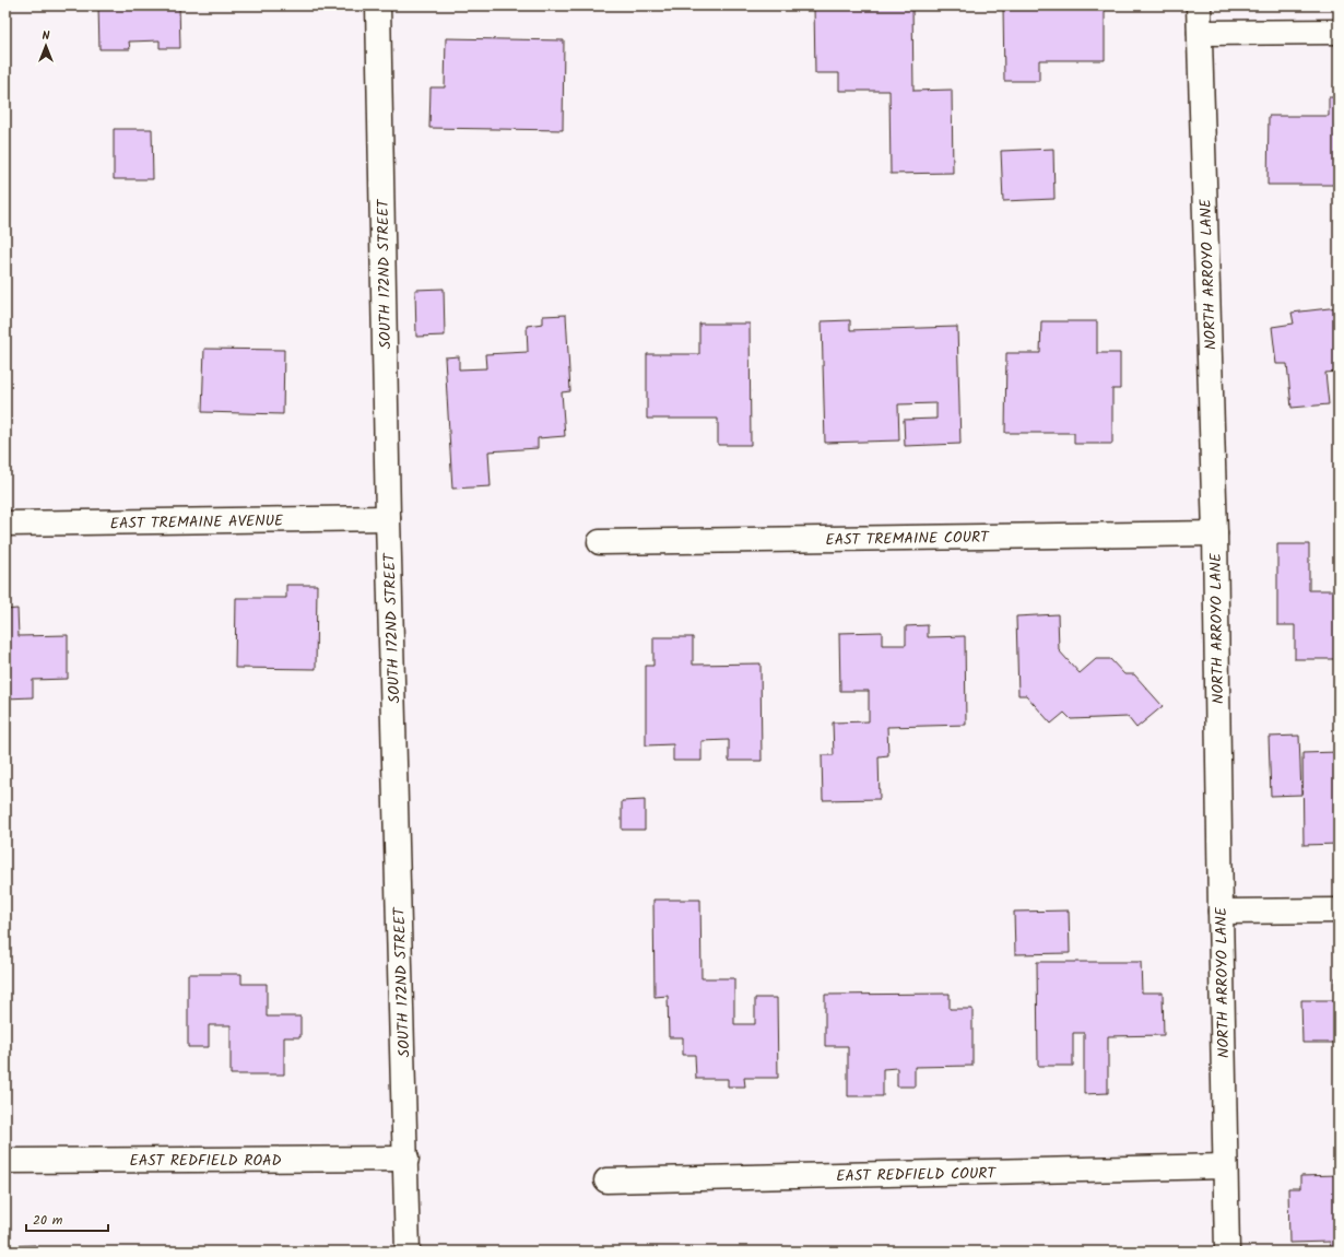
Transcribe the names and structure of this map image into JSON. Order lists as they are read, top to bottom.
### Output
{
  "streets": {
    "street": [
      "SOUTH 172ND STREET",
      "NORTH ARROYO LANE",
      "EAST TREMAINE AVENUE",
      "EAST TREMAINE COURT",
      "EAST REDFIELD ROAD",
      "EAST REDFIELD COURT"
    ]
  },
  "crossings": [
    ["SOUTH 172ND STREET", "EAST TREMAINE AVENUE"],
    ["SOUTH 172ND STREET", "EAST REDFIELD ROAD"],
    ["NORTH ARROYO LANE", "EAST TREMAINE COURT"],
    ["NORTH ARROYO LANE", "EAST REDFIELD COURT"]
  ],
  "scale_bar": "20 m",
  "north": "top"
}
